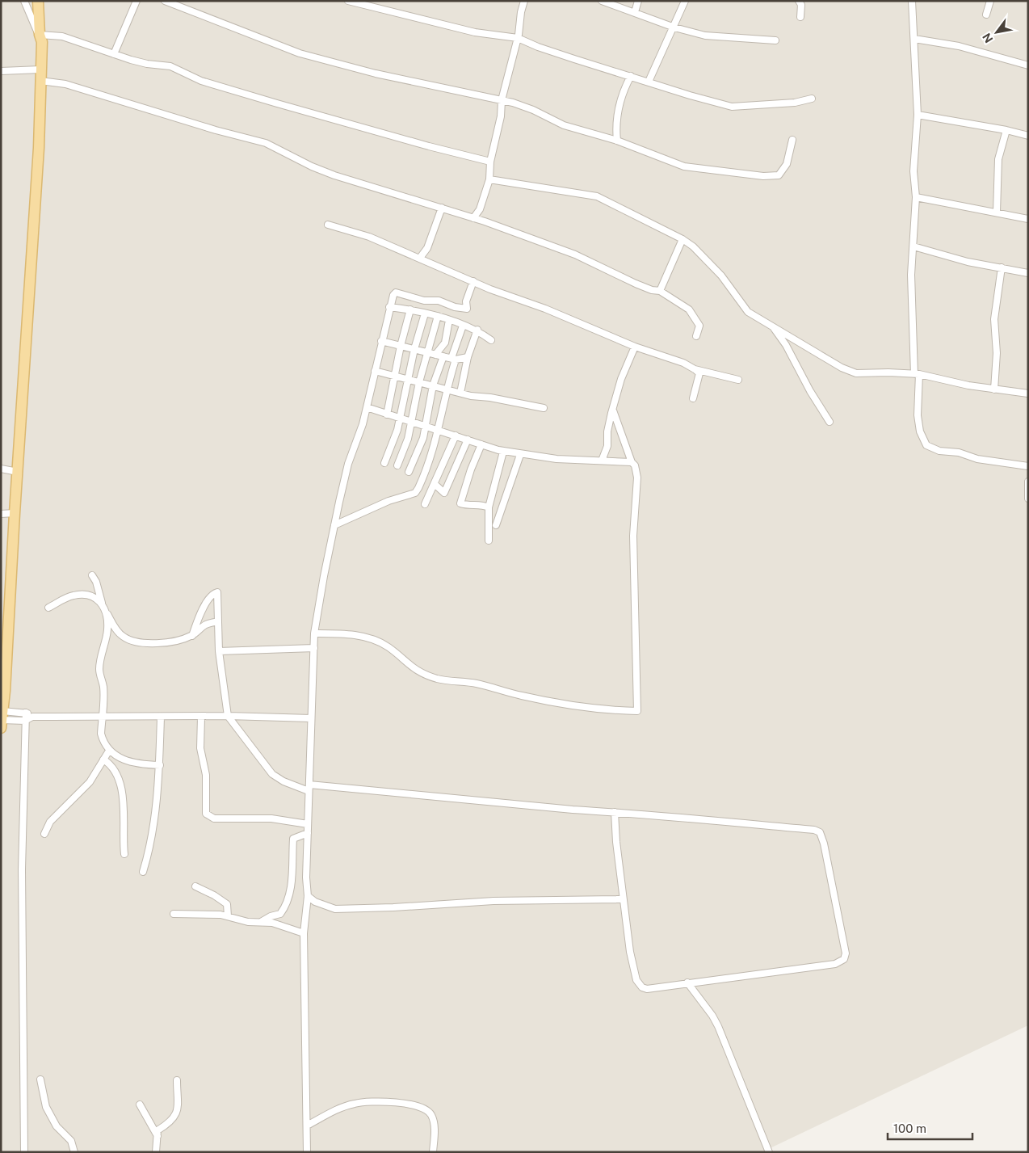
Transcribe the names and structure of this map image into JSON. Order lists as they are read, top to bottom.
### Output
{
  "scale_bar": "100 m",
  "north": "bottom left"
}
